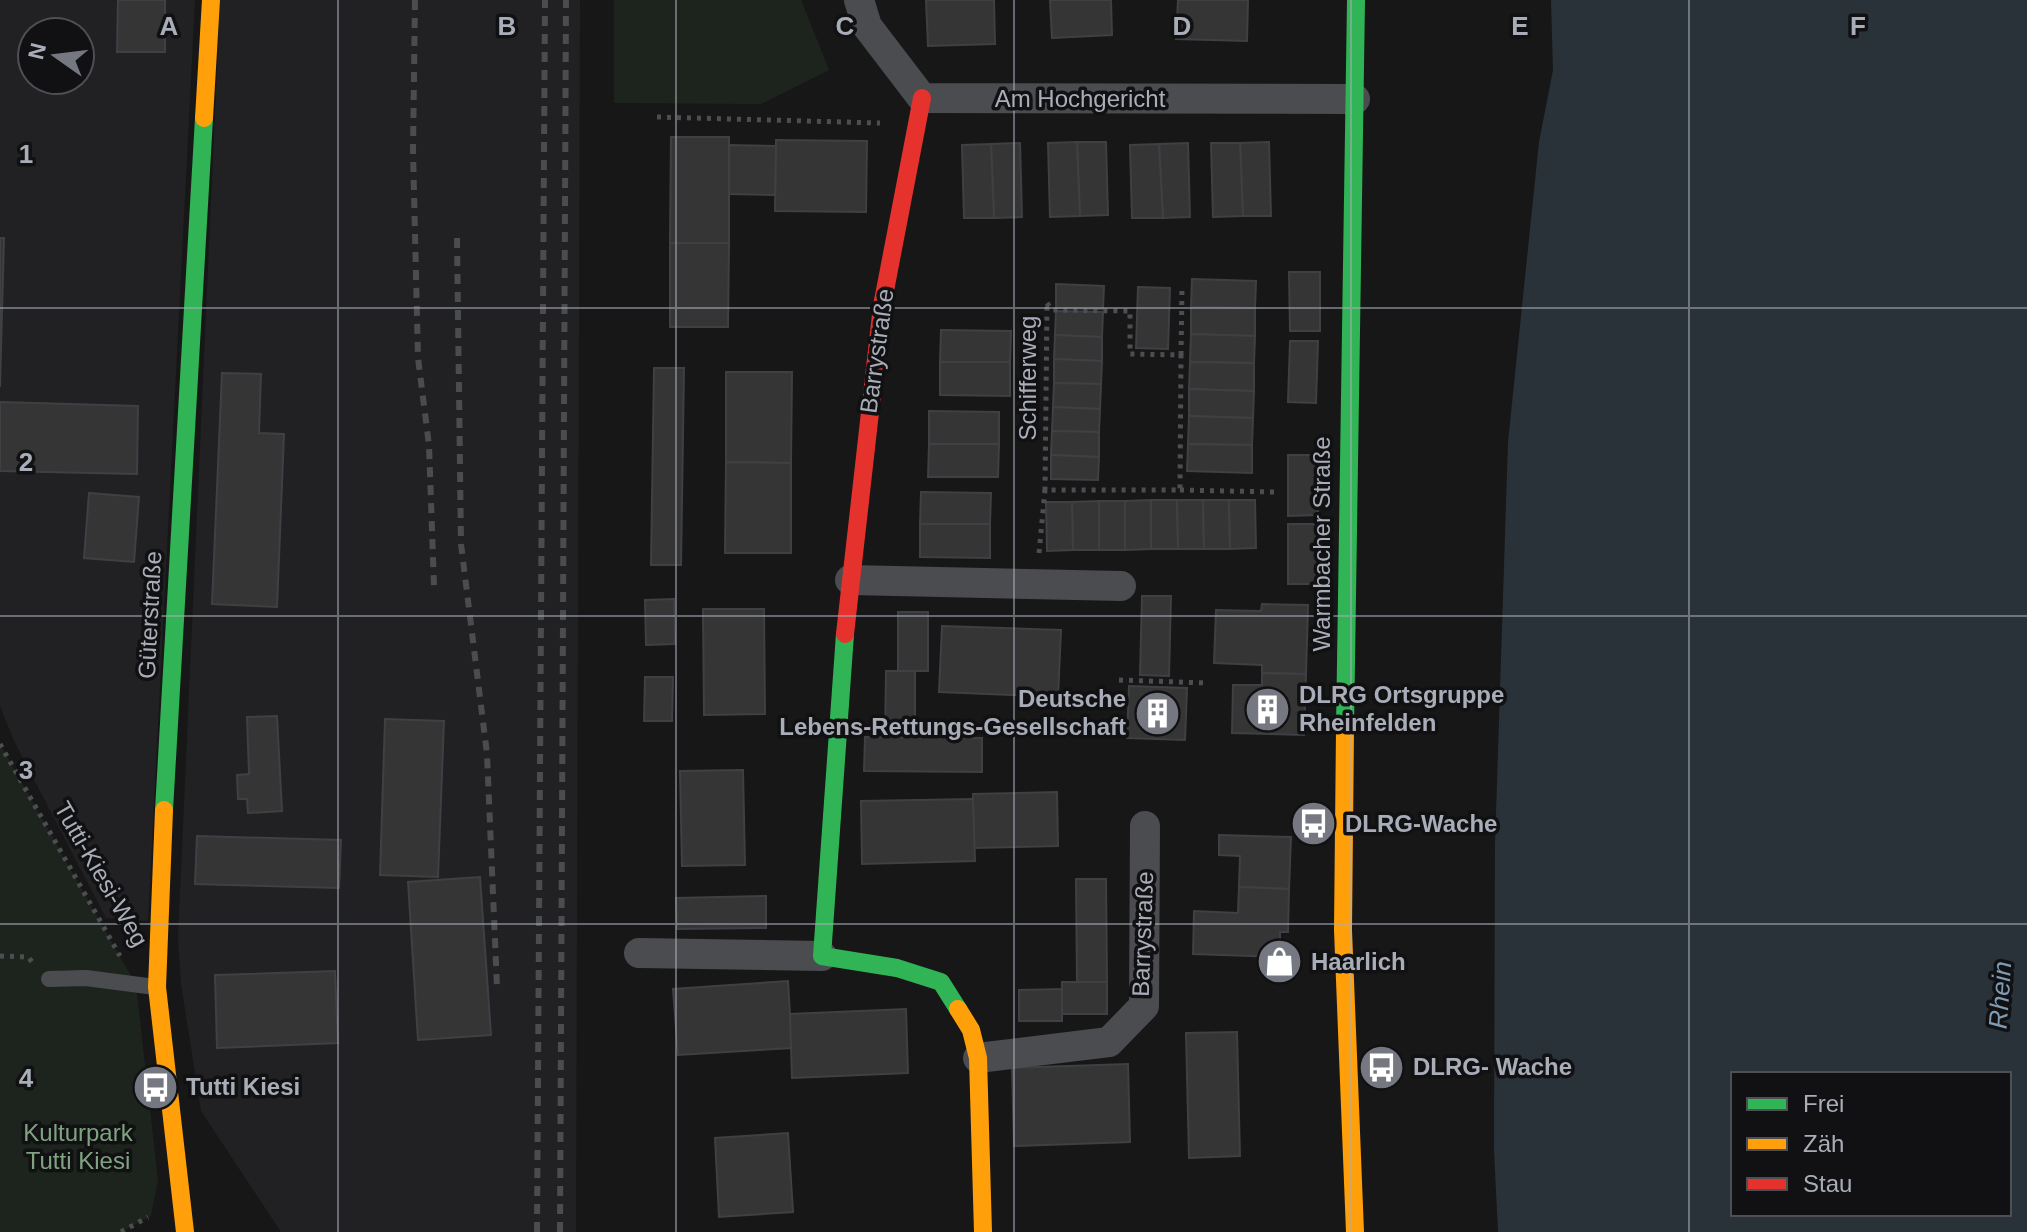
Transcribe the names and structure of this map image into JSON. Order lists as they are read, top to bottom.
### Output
{
  "streets": {
    "street": [
      "Am Hochgericht",
      "Barrystraße",
      "Warmbacher Straße",
      "Güterstraße"
    ],
    "lane": ["Tutti-Kiesi-Weg"],
    "path": ["Schifferweg"]
  },
  "crossings": [
    ["Am Hochgericht", "Barrystraße"],
    ["Am Hochgericht", "Warmbacher Straße"],
    ["Güterstraße", "Tutti-Kiesi-Weg"]
  ],
  "water": ["Rhein"],
  "parks": ["Kulturpark Tutti Kiesi"],
  "places": {
    "building": ["DLRG Ortsgruppe Rheinfelden", "Deutsche Lebens-Rettungs-Gesellschaft"],
    "bus stop": ["DLRG-Wache", "DLRG- Wache", "Tutti Kiesi"],
    "shop": ["Haarlich"]
  },
  "legend": ["Frei", "Zäh", "Stau"],
  "north": "left",
  "grid": {
    "columns": [
      "A",
      "B",
      "C",
      "D",
      "E",
      "F"
    ],
    "rows": [
      "1",
      "2",
      "3",
      "4"
    ]
  }
}
